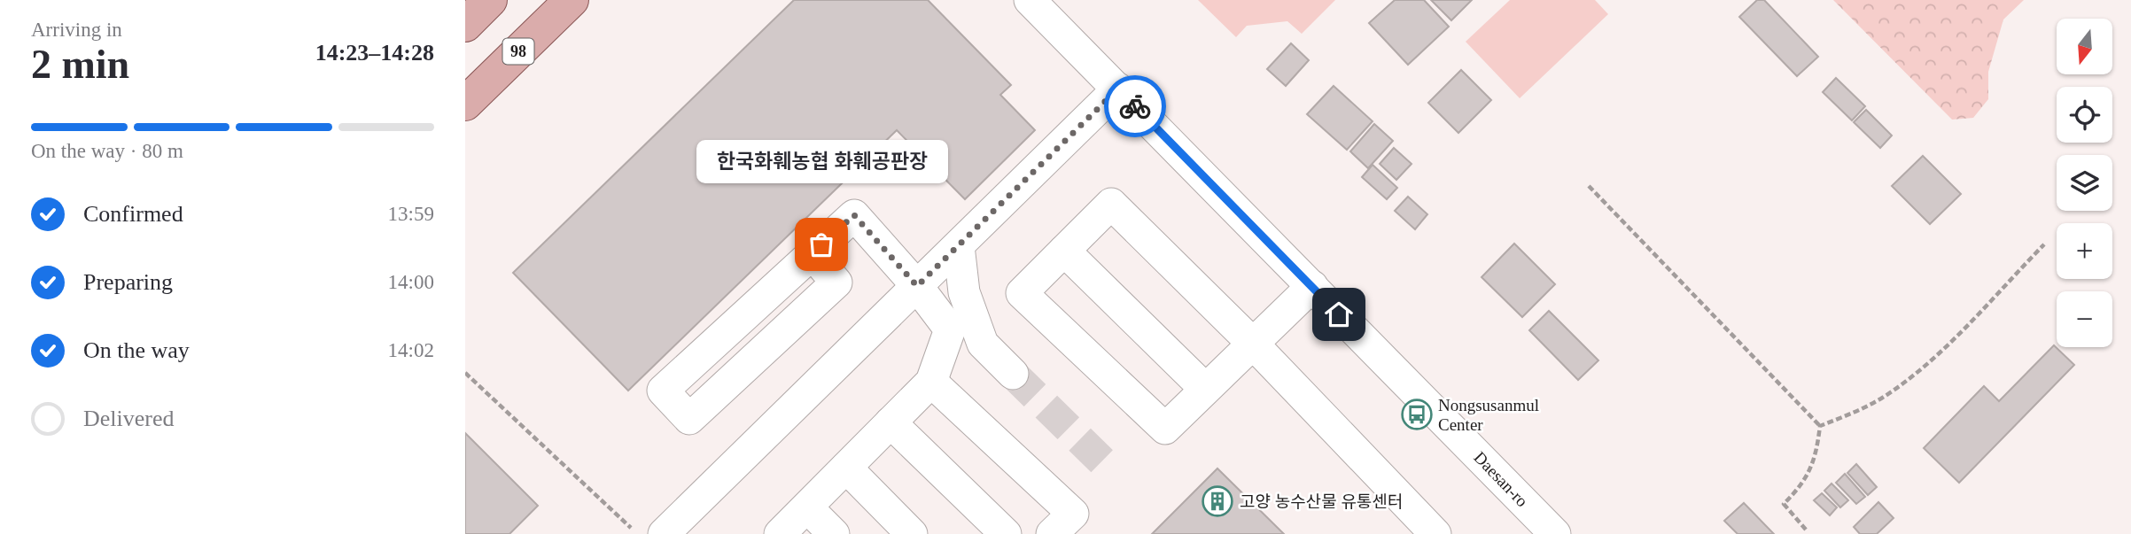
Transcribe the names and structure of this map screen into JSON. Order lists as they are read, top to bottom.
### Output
{
  "streets": {
    "main road": ["98"],
    "street": ["Daesan-ro"]
  },
  "places": {
    "other": ["한국화훼농협 화훼공판장"],
    "bus stop": ["Nongsusanmul Center"],
    "building": ["고양 농수산물 유통센터"]
  },
  "north": "bottom",
  "page": {
    "heading": ["2 min", "Arriving in", "14:23–14:28"],
    "map_buttons": ["+", "−"],
    "bar": "On the way · 80 m",
    "bubble": "한국화훼농협 화훼공판장",
    "list": [
      ["Confirmed", "13:59"],
      ["Preparing", "14:00"],
      ["On the way", "14:02"],
      "Delivered"
    ]
  }
}
